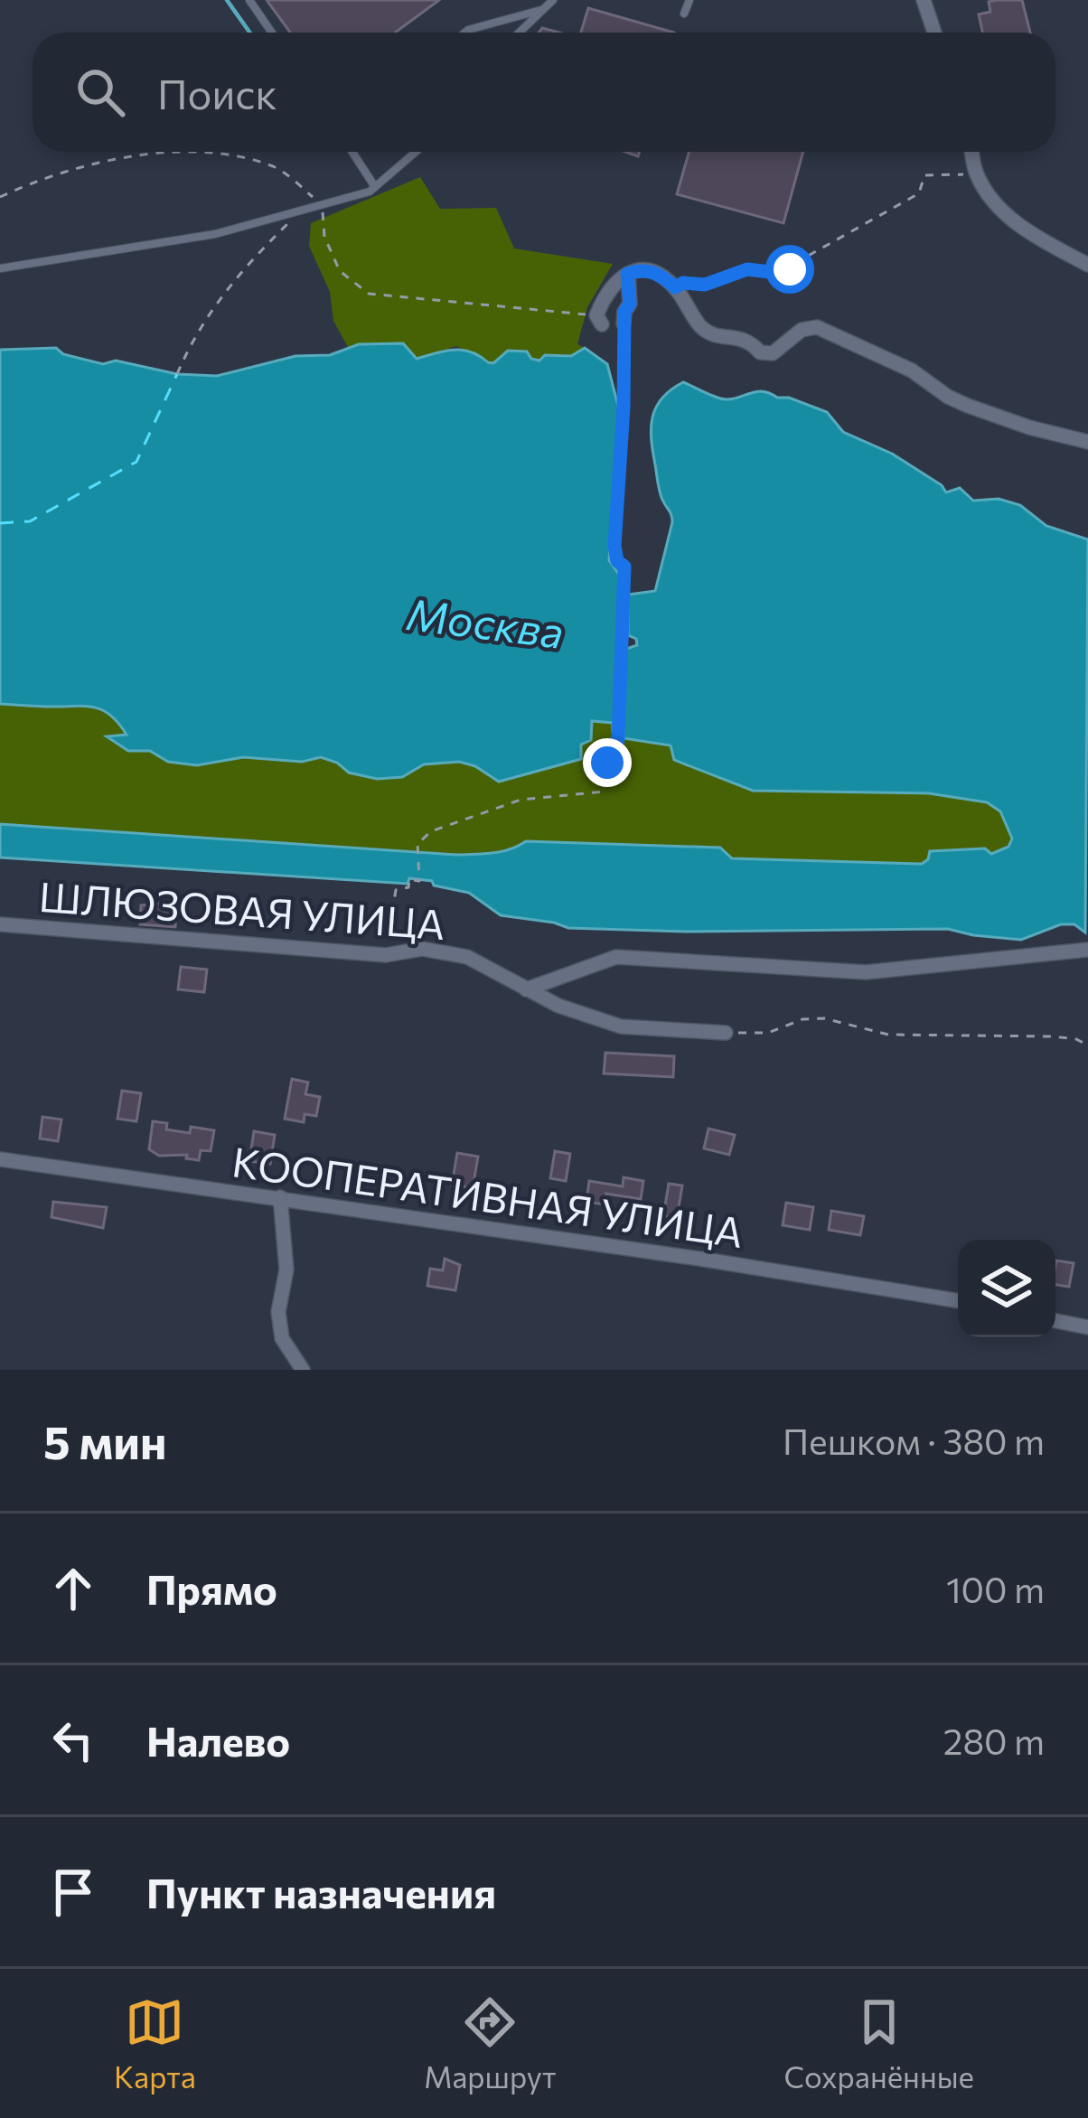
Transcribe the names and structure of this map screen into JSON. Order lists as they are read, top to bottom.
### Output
{
  "streets": {
    "street": ["ШЛЮЗОВАЯ УЛИЦА", "КООПЕРАТИВНАЯ УЛИЦА"]
  },
  "water": ["Москва"],
  "page": {
    "search": "Поиск",
    "heading": ["5 мин", "Пешком · 380 m"],
    "list": [
      ["Прямо", "100 m"],
      ["Налево", "280 m"],
      "Пункт назначения"
    ],
    "nav": ["Карта", "Маршрут", "Сохранённые"]
  }
}
